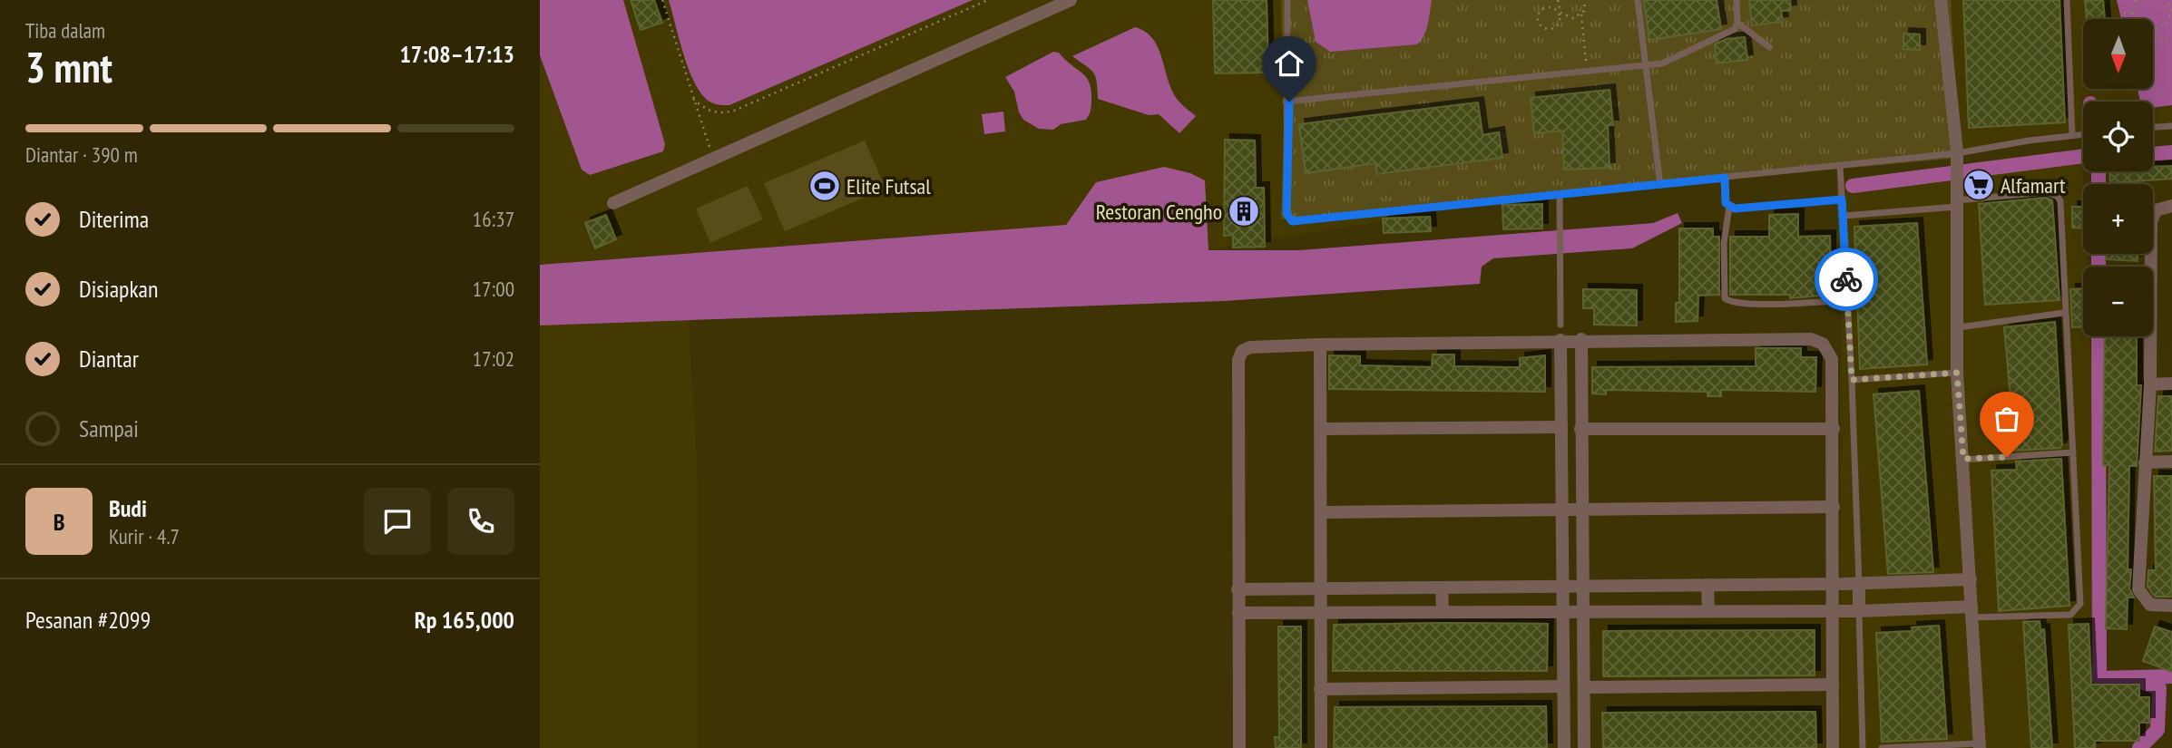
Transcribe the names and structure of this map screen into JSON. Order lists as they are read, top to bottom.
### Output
{
  "places": {
    "supermarket": ["Alfamart"],
    "sports": ["Elite Futsal"],
    "building": ["Restoran Cengho"]
  },
  "north": "bottom",
  "page": {
    "heading": ["3 mnt", "Tiba dalam", "17:08–17:13"],
    "panel": [
      "Budi",
      "Kurir · 4.7",
      "Pesanan #2099",
      "Rp 165,000"
    ],
    "map_buttons": ["+", "−"],
    "bar": "Diantar · 390 m",
    "list": [
      ["Diterima", "16:37"],
      ["Disiapkan", "17:00"],
      ["Diantar", "17:02"],
      "Sampai"
    ],
    "round": "B"
  }
}
